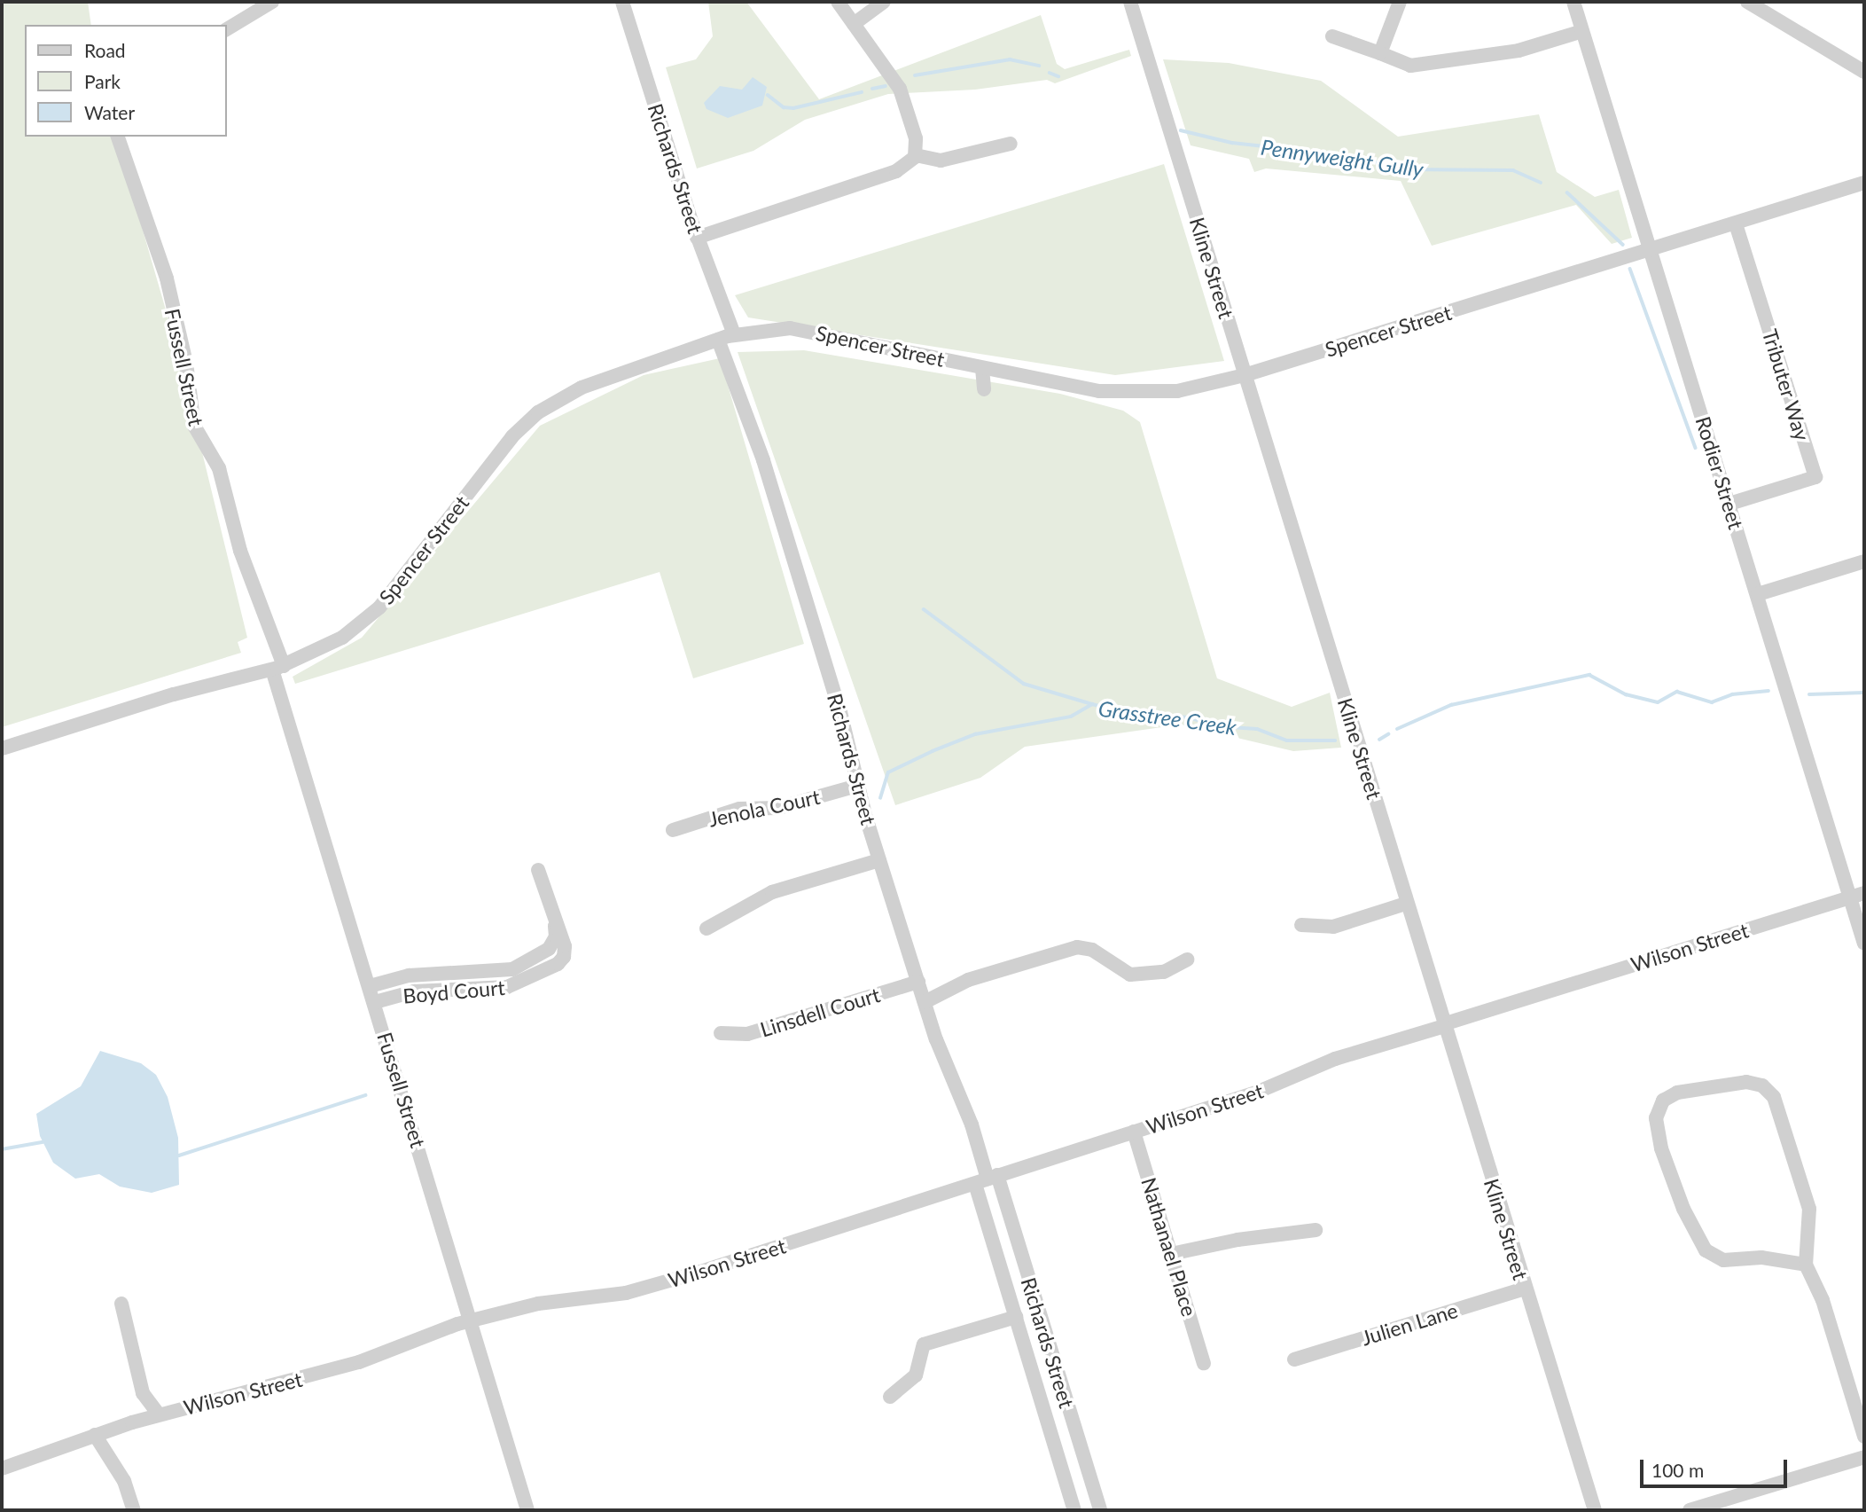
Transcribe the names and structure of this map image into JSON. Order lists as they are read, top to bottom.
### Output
{
  "streets": {
    "street": [
      "Richards Street",
      "Kline Street",
      "Spencer Street",
      "Fussell Street",
      "Tributer Way",
      "Rodier Street",
      "Jenola Court",
      "Wilson Street",
      "Boyd Court",
      "Linsdell Court",
      "Nathanael Place",
      "Julien Lane"
    ]
  },
  "crossings": [
    ["Richards Street", "Spencer Street"],
    ["Richards Street", "Jenola Court"],
    ["Richards Street", "Wilson Street"],
    ["Richards Street", "Linsdell Court"],
    ["Kline Street", "Spencer Street"],
    ["Kline Street", "Wilson Street"],
    ["Kline Street", "Julien Lane"],
    ["Spencer Street", "Fussell Street"],
    ["Spencer Street", "Tributer Way"],
    ["Spencer Street", "Rodier Street"],
    ["Fussell Street", "Wilson Street"],
    ["Fussell Street", "Boyd Court"],
    ["Tributer Way", "Rodier Street"],
    ["Rodier Street", "Wilson Street"],
    ["Wilson Street", "Nathanael Place"]
  ],
  "water": ["Pennyweight Gully", "Grasstree Creek"],
  "legend": ["Road", "Park", "Water"],
  "scale_bar": "100 m"
}
